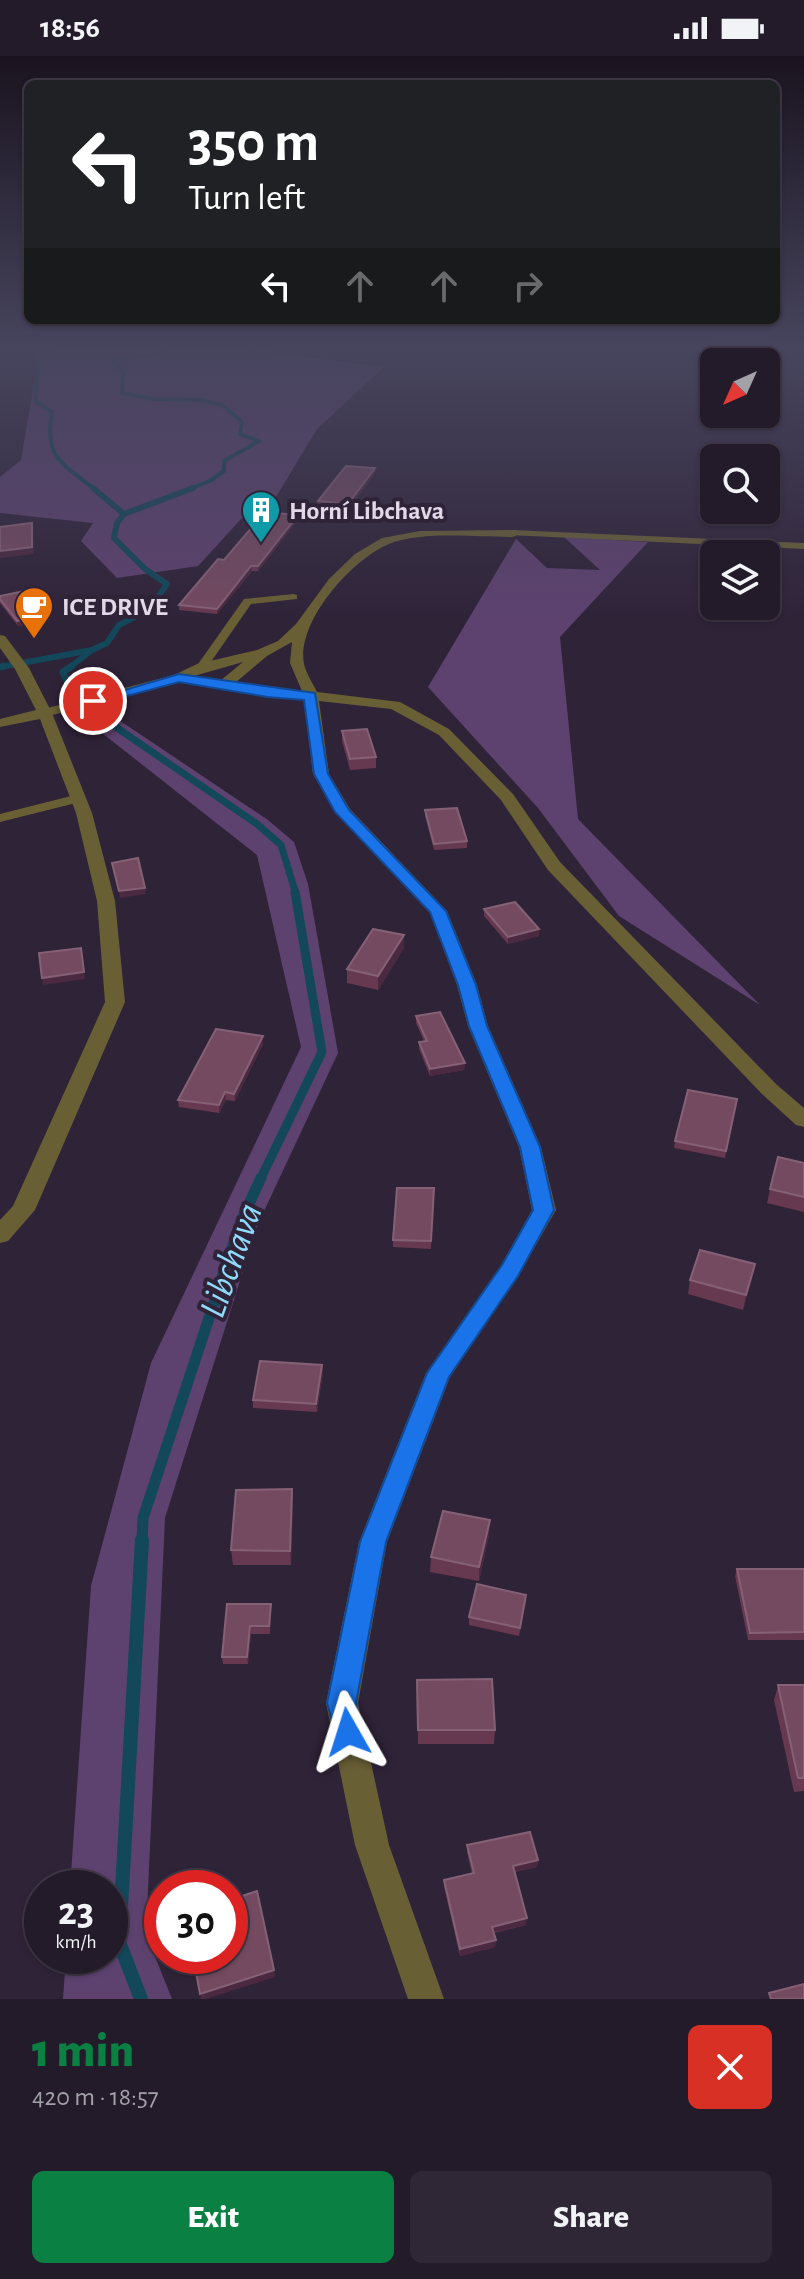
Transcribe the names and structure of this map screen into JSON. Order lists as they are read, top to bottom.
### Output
{
  "water": ["Libchava"],
  "places": {
    "building": ["Horní Libchava"],
    "cafe": ["ICE DRIVE"]
  },
  "north": "bottom left",
  "page": {
    "status": "18:56",
    "turn": ["350 m", "Turn left"],
    "speed": "23 km/h",
    "limit": "30",
    "heading": ["1 min", "420 m · 18:57"],
    "buttons": ["Exit", "Share"]
  }
}
